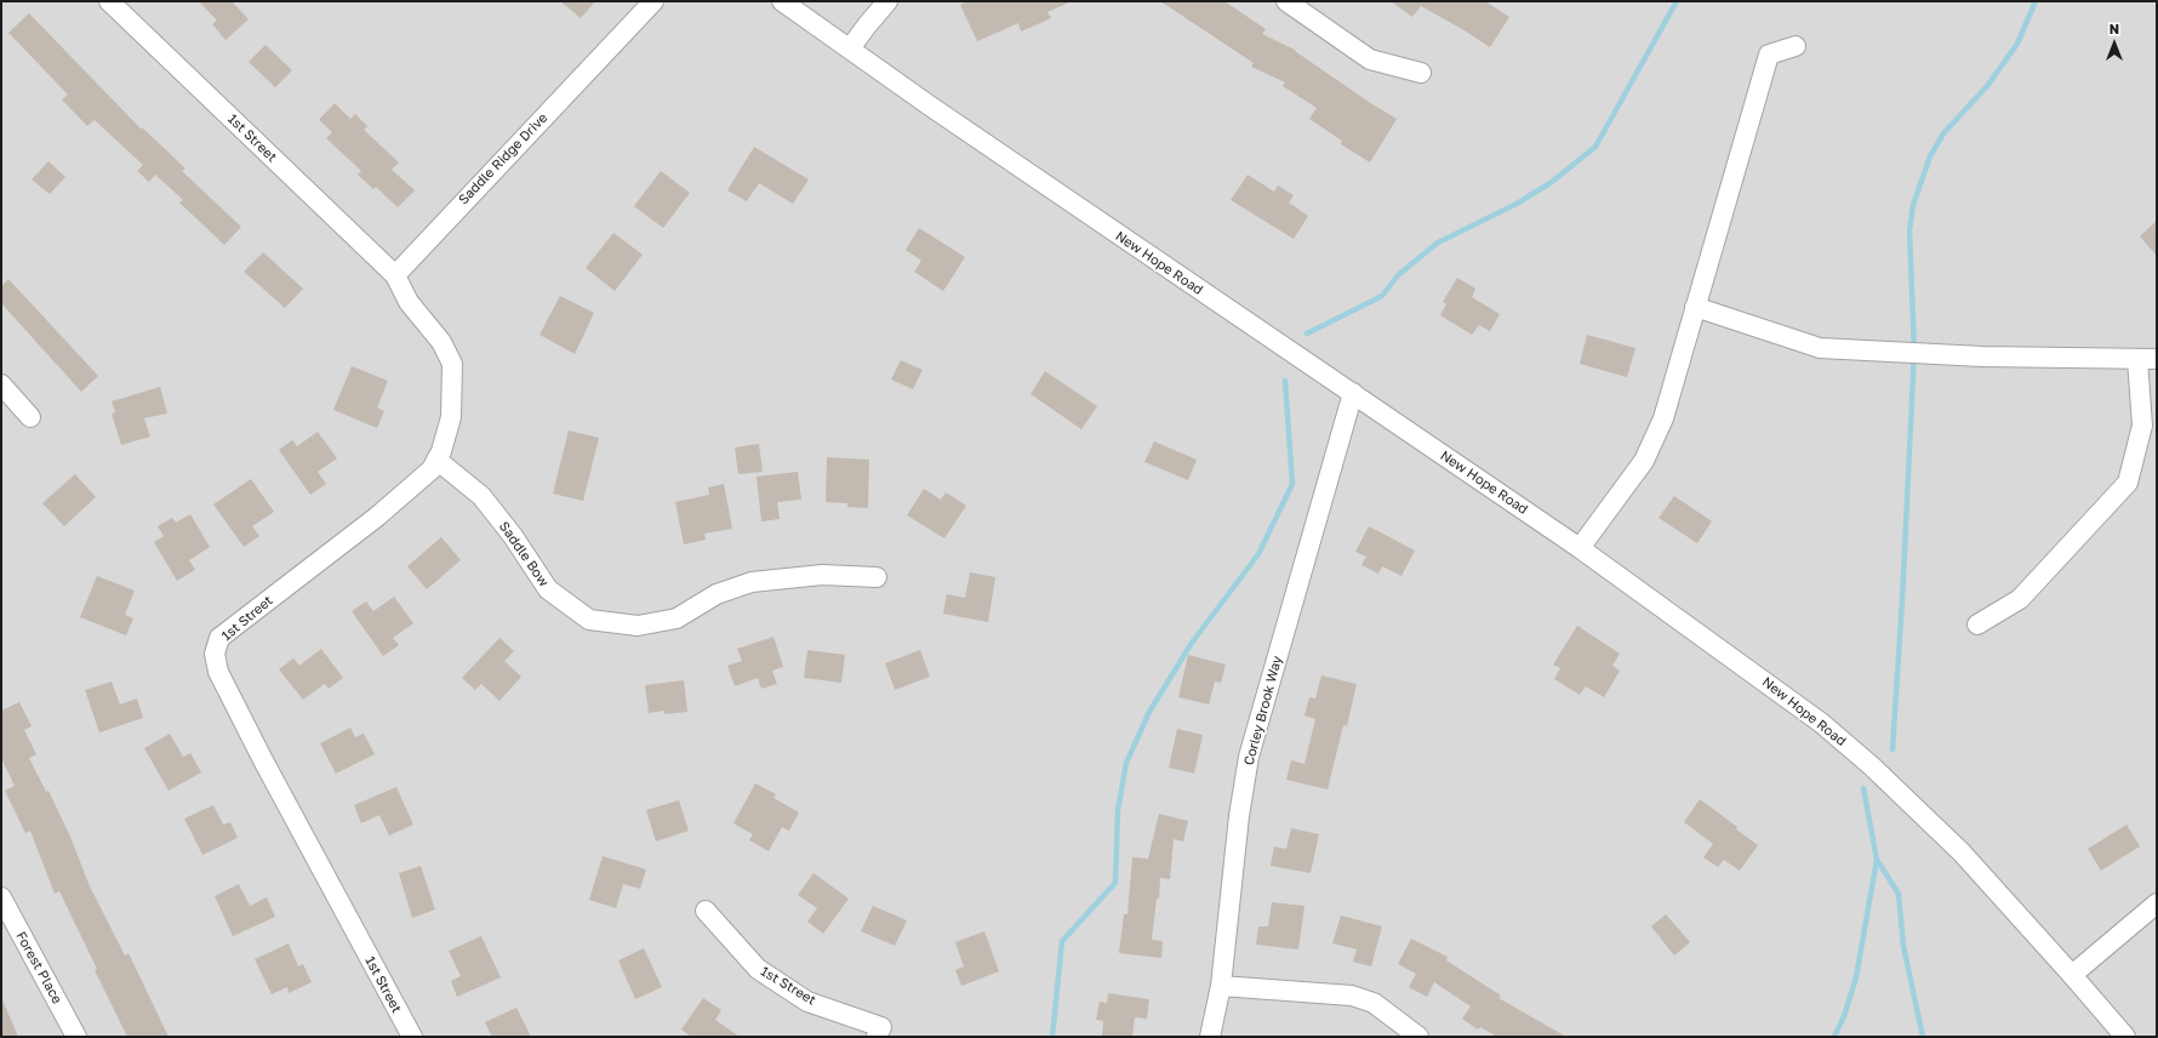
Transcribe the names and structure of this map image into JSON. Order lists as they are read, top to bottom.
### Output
{
  "streets": {
    "street": [
      "1st Street",
      "Saddle Ridge Drive",
      "New Hope Road",
      "Saddle Bow",
      "Corley Brook Way",
      "Forest Place"
    ]
  },
  "crossings": [
    ["1st Street", "Saddle Ridge Drive"],
    ["1st Street", "Saddle Bow"],
    ["New Hope Road", "Corley Brook Way"]
  ],
  "north": "top"
}
